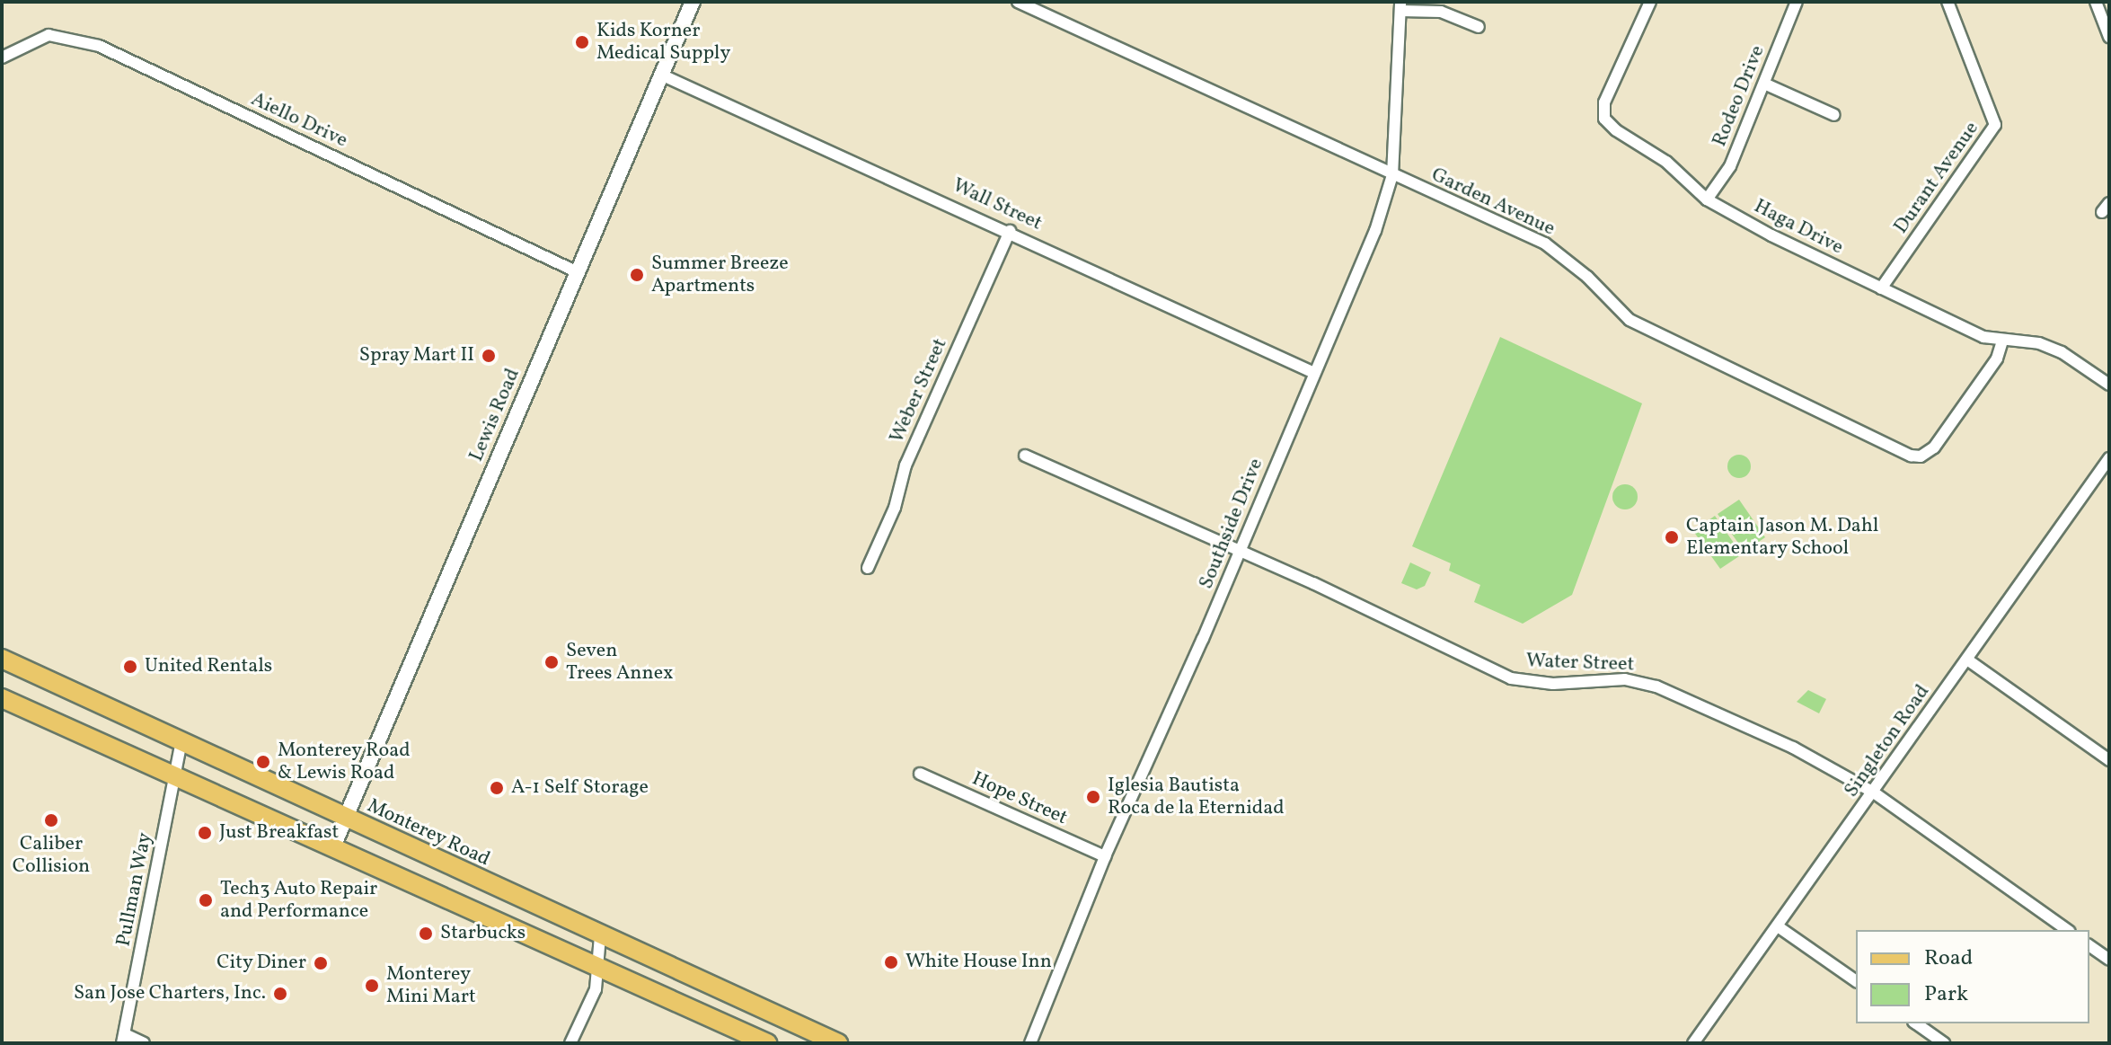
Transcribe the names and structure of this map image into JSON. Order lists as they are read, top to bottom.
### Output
{
  "streets": {
    "main road": ["Monterey Road"],
    "street": [
      "Rodeo Drive",
      "Aiello Drive",
      "Durant Avenue",
      "Garden Avenue",
      "Wall Street",
      "Haga Drive",
      "Weber Street",
      "Lewis Road",
      "Southside Drive",
      "Water Street",
      "Singleton Road",
      "Hope Street",
      "Pullman Way"
    ]
  },
  "crossings": [
    ["Rodeo Drive", "Haga Drive"],
    ["Aiello Drive", "Lewis Road"],
    ["Durant Avenue", "Haga Drive"],
    ["Garden Avenue", "Haga Drive"],
    ["Garden Avenue", "Southside Drive"],
    ["Wall Street", "Weber Street"],
    ["Wall Street", "Lewis Road"],
    ["Wall Street", "Southside Drive"],
    ["Lewis Road", "Monterey Road"],
    ["Southside Drive", "Water Street"],
    ["Southside Drive", "Hope Street"],
    ["Water Street", "Singleton Road"],
    ["Monterey Road", "Pullman Way"]
  ],
  "places": [
    "Kids Korner Medical Supply",
    "Summer Breeze Apartments",
    "Spray Mart II",
    "Captain Jason M. Dahl Elementary School",
    "Seven Trees Annex",
    "United Rentals",
    "Monterey Road & Lewis Road",
    "A-1 Self Storage",
    "Iglesia Bautista Roca de la Eternidad",
    "Caliber Collision",
    "Just Breakfast",
    "Tech3 Auto Repair and Performance",
    "Starbucks",
    "White House Inn",
    "City Diner",
    "Monterey Mini Mart",
    "San Jose Charters, Inc."
  ],
  "legend": ["Road", "Park"]
}
